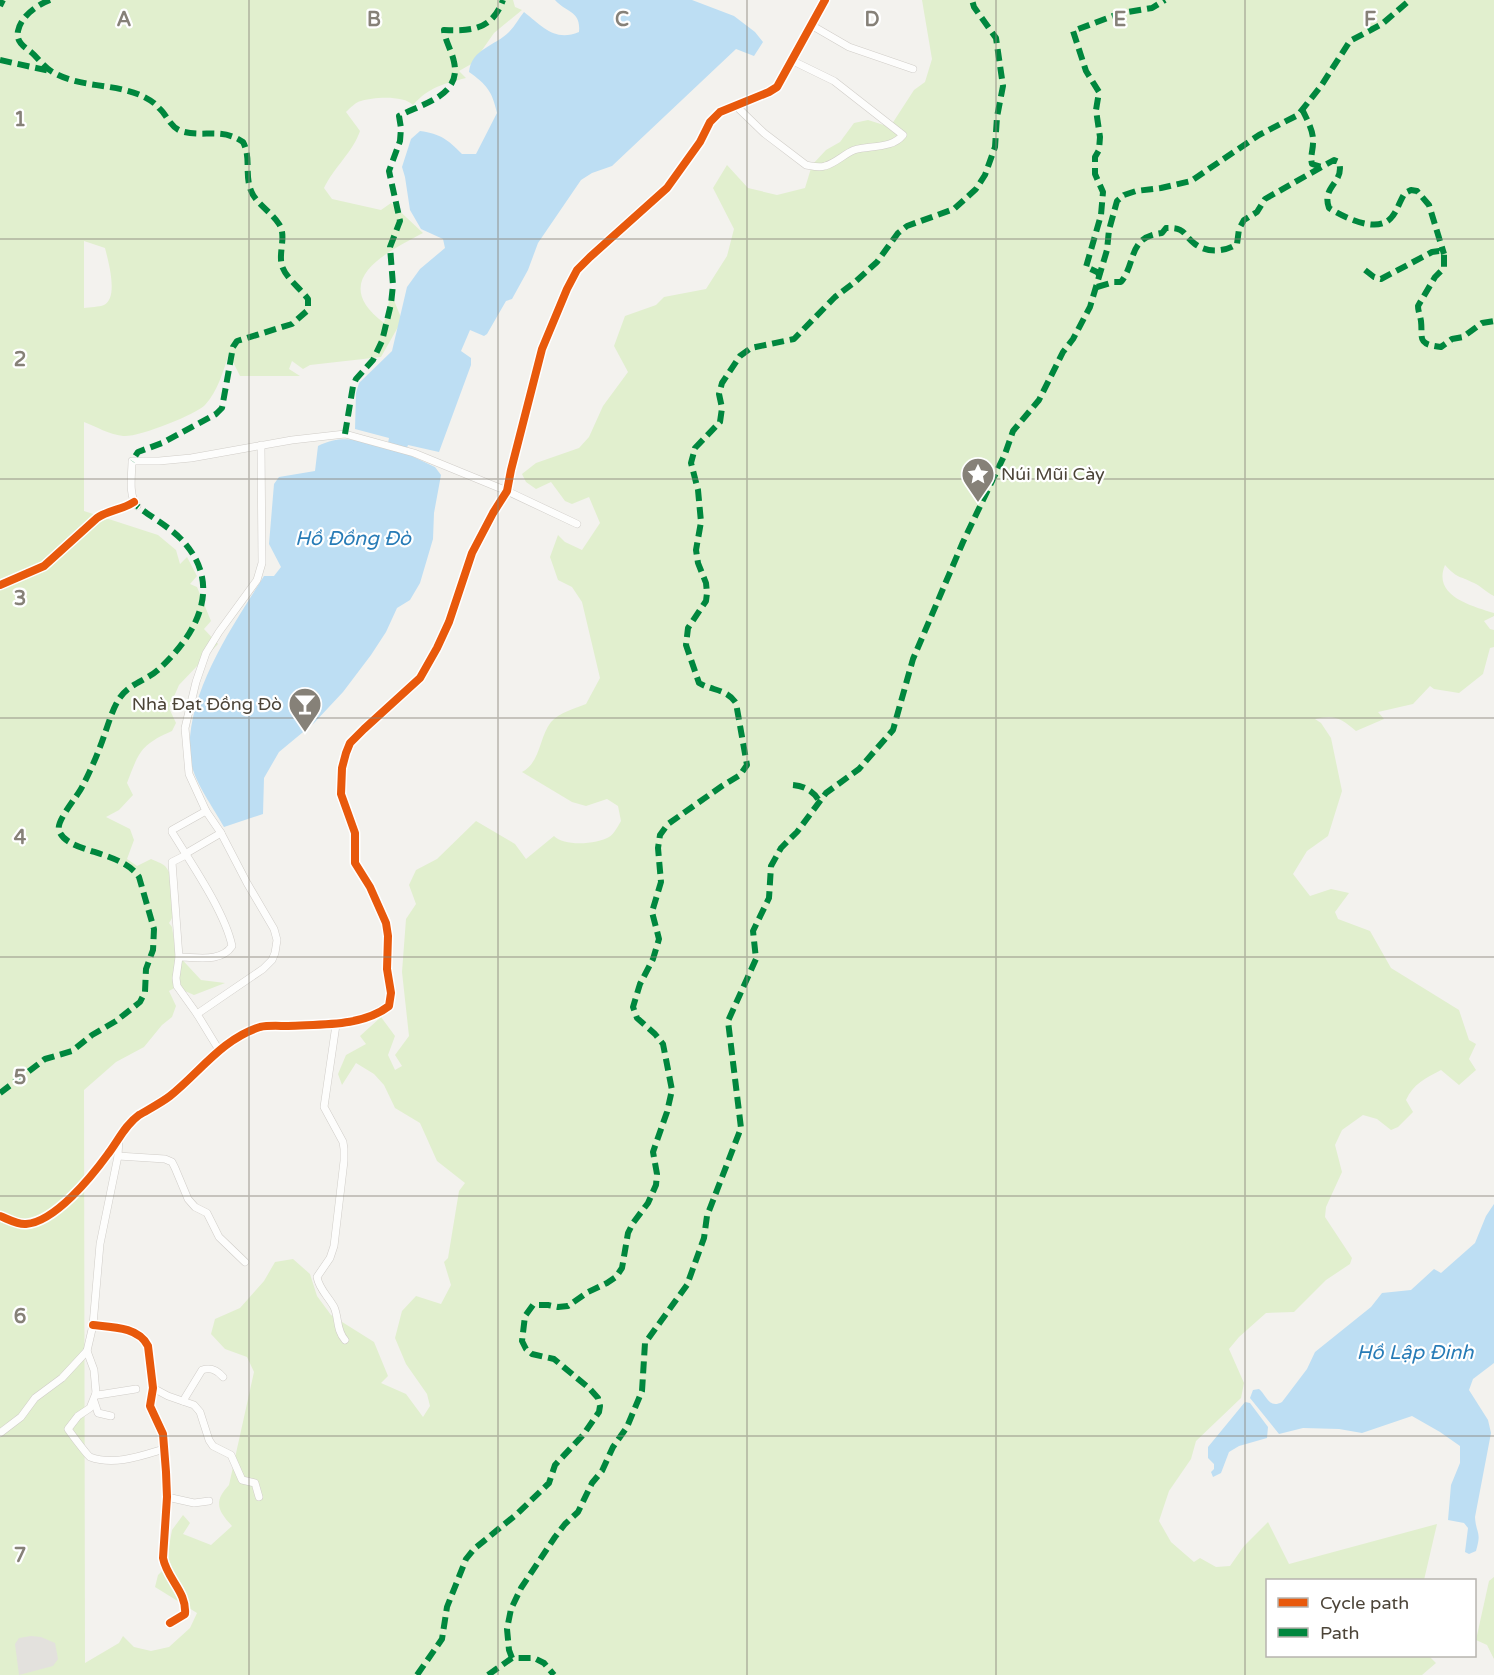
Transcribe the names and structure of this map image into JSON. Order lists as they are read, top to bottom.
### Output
{
  "water": ["Hồ Đồng Đò", "Hồ Lập Đinh"],
  "places": {
    "place": ["Núi Mũi Cày"],
    "bar": ["Nhà Đạt Đồng Đò"]
  },
  "legend": ["Cycle path", "Path"],
  "grid": {
    "columns": [
      "A",
      "B",
      "C",
      "D",
      "E",
      "F"
    ],
    "rows": [
      "1",
      "2",
      "3",
      "4",
      "5",
      "6",
      "7"
    ]
  }
}
